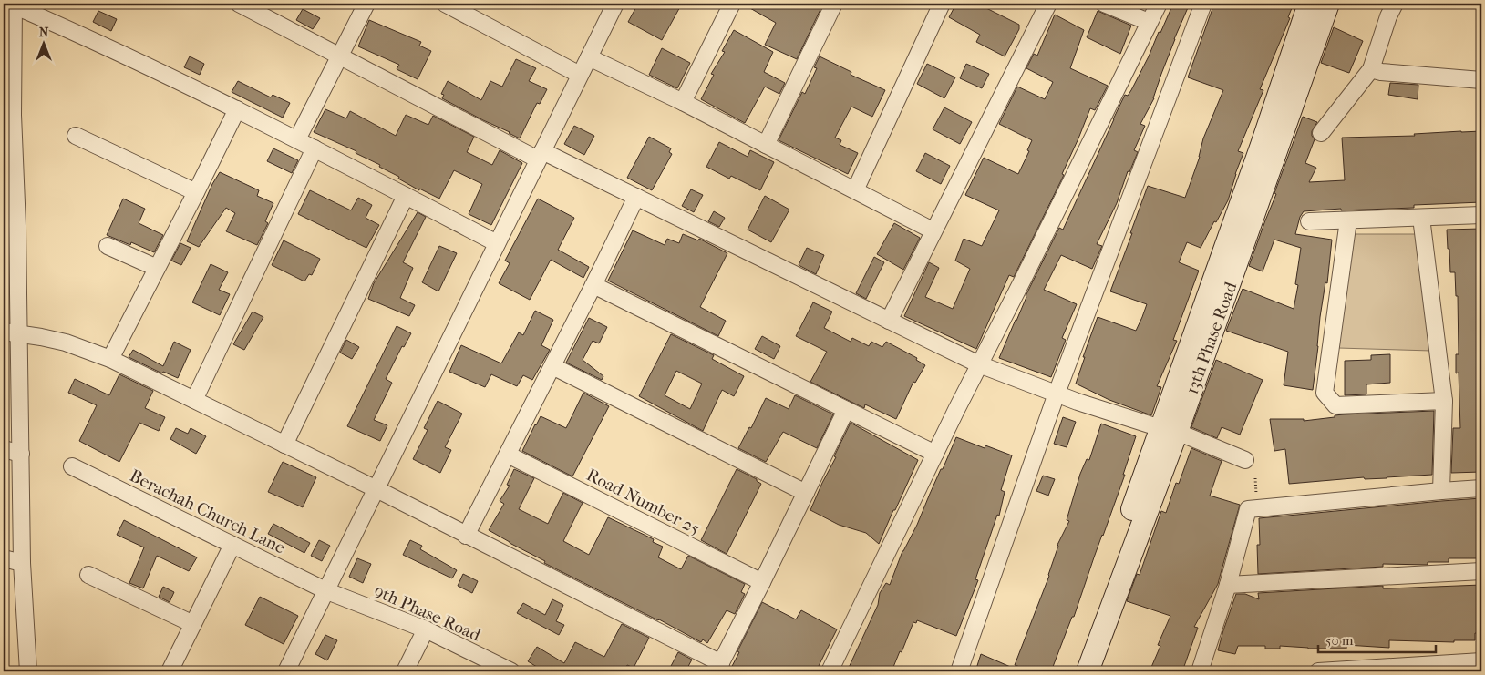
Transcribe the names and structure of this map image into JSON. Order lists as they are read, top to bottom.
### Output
{
  "streets": {
    "street": [
      "13th Phase Road",
      "Road Number 25",
      "Berachah Church Lane",
      "9th Phase Road"
    ]
  },
  "crossings": [
    ["Berachah Church Lane", "9th Phase Road"]
  ],
  "scale_bar": "50 m",
  "north": "top"
}
